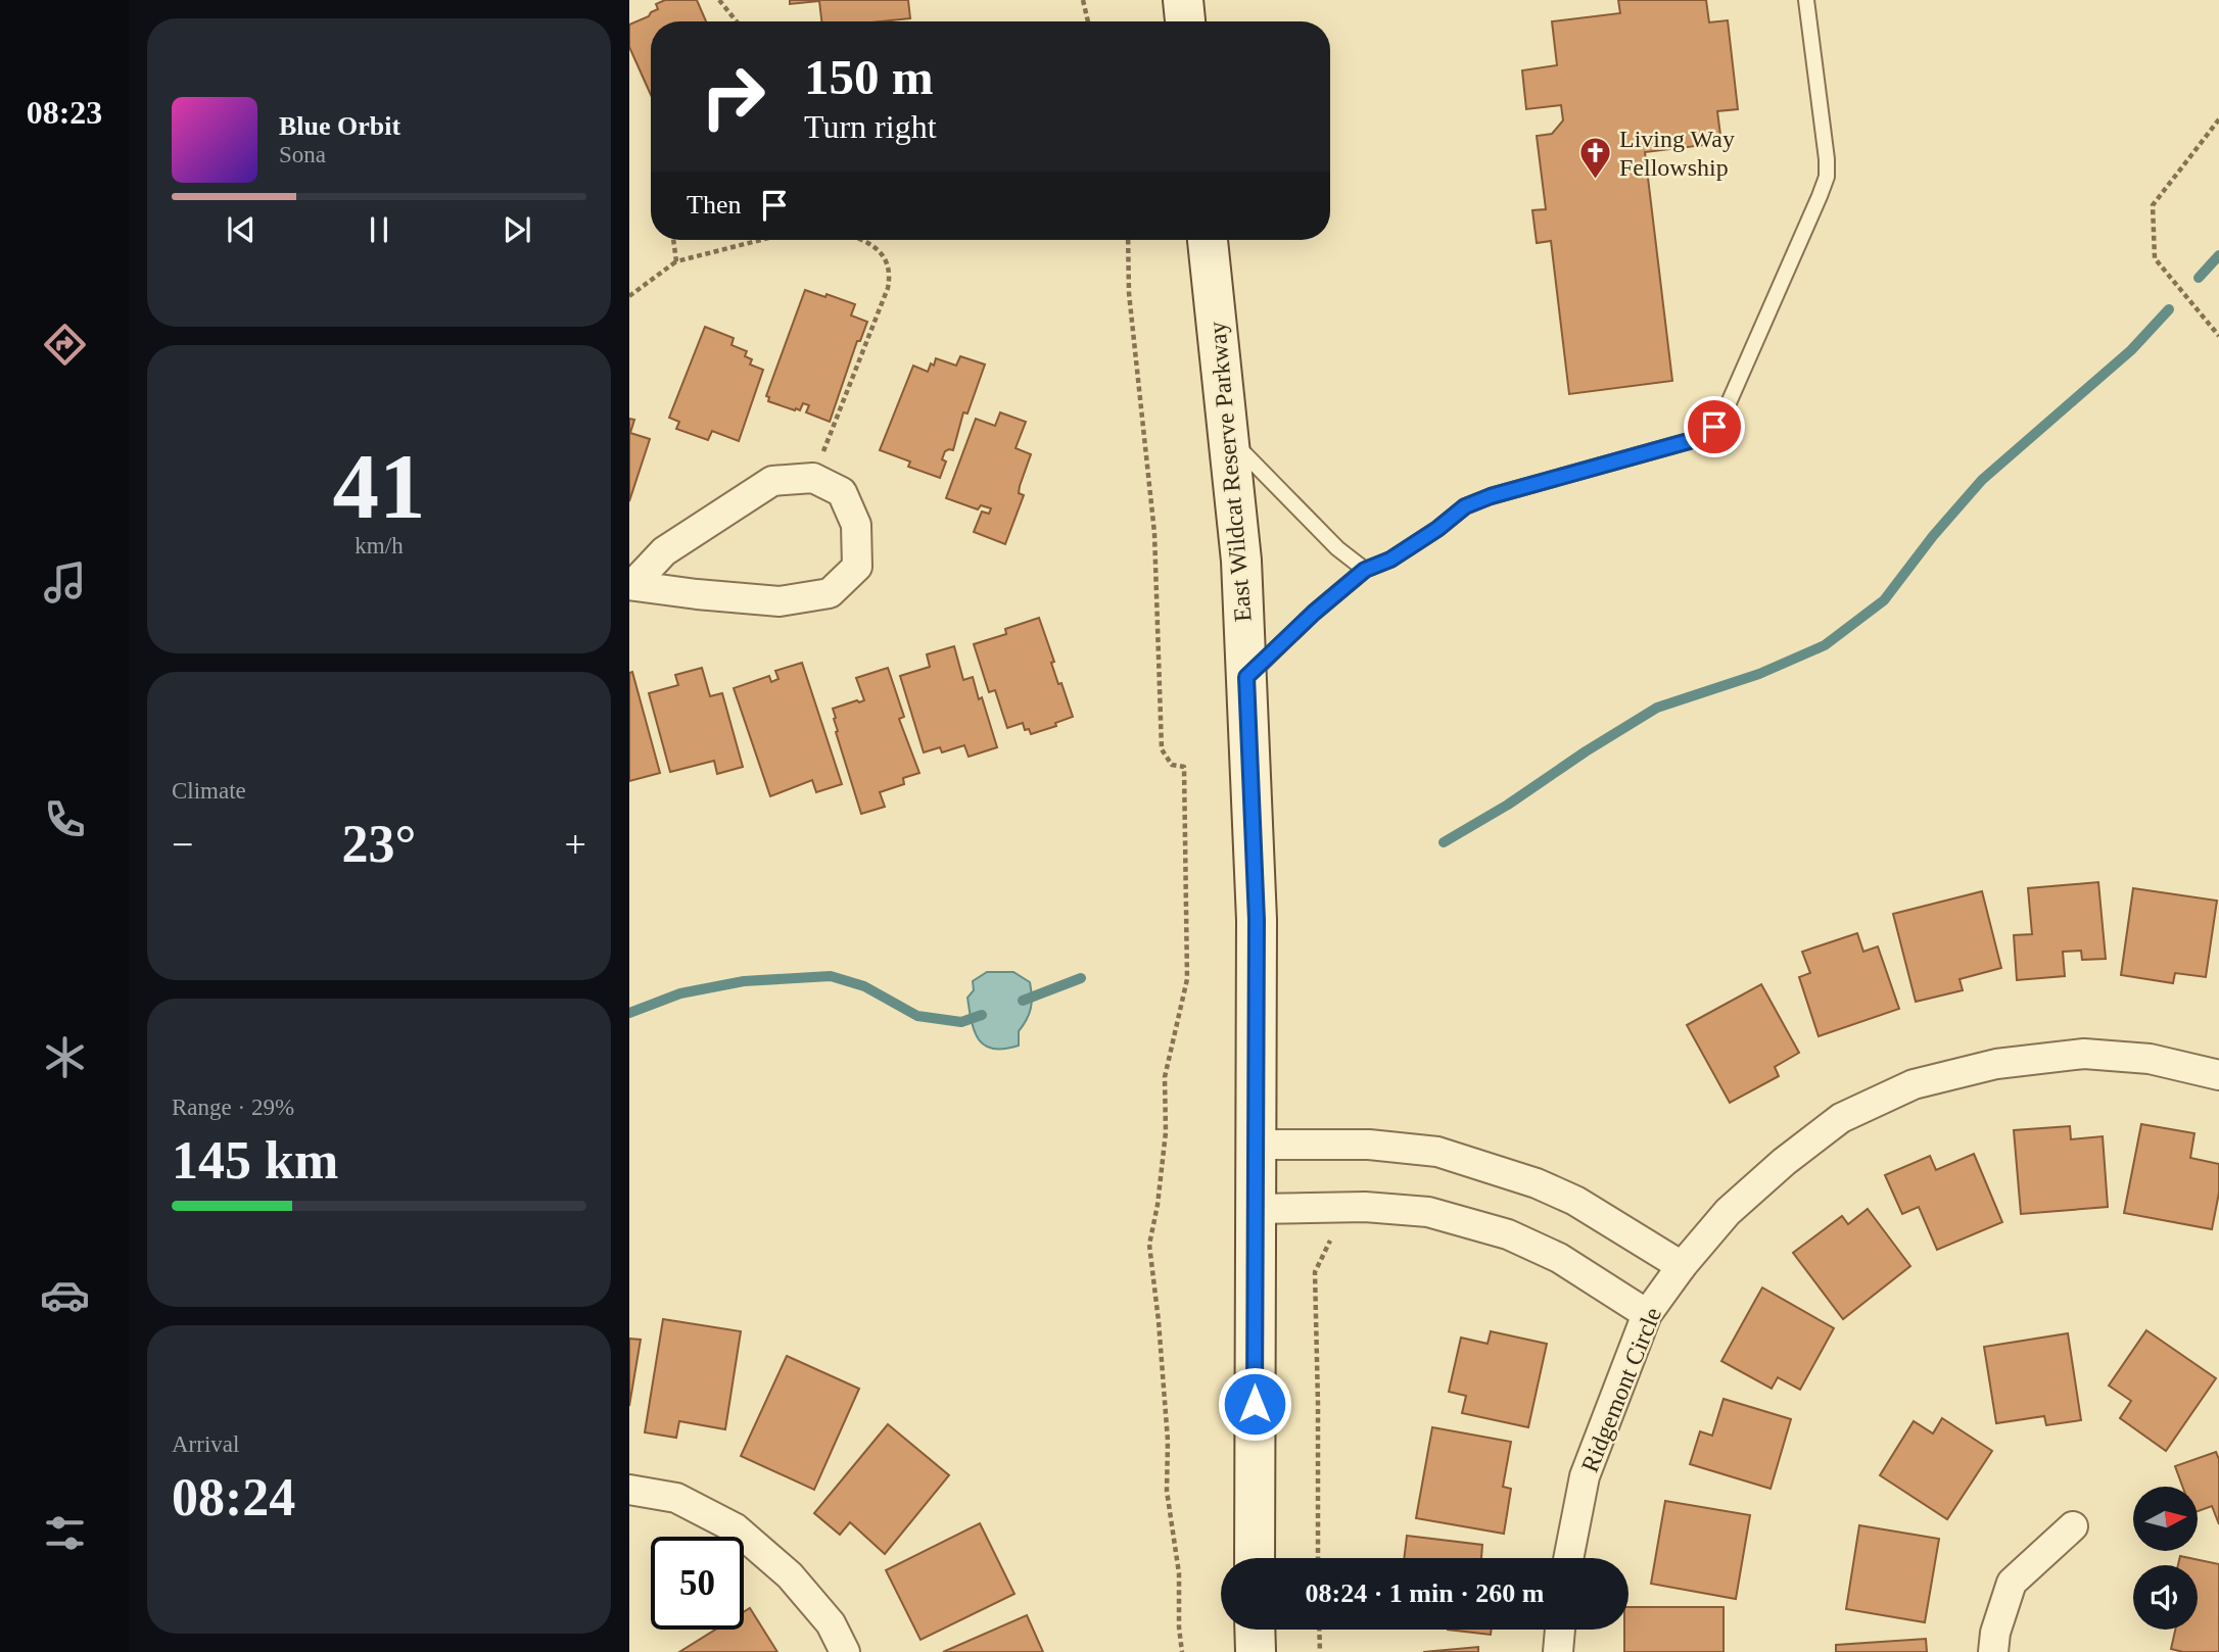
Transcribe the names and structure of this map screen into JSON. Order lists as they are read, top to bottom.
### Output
{
  "streets": {
    "main road": ["East Wildcat Reserve Parkway"],
    "street": ["Ridgemont Circle"]
  },
  "places": {
    "church": ["Living Way Fellowship"]
  },
  "north": "right",
  "page": {
    "tabs": "08:23",
    "turn": ["150 m", "Turn right"],
    "song": ["Blue Orbit", "Sona"],
    "then": "Then",
    "tile": [
      ["41", "km/h"],
      "Climate",
      ["Range · 29%", "145 km"],
      ["Arrival", "08:24"]
    ],
    "heat": ["−", "23°", "+"],
    "limit": "50",
    "trip": "08:24 · 1 min · 260 m"
  }
}
